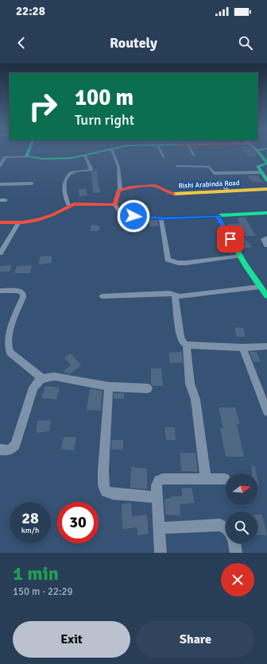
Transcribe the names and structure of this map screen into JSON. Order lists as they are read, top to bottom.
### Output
{
  "streets": {
    "street": ["Rishi Arabinda Road"]
  },
  "north": "right",
  "page": {
    "status": "22:28",
    "header": "Routely",
    "turn": ["100 m", "Turn right"],
    "speed": "28 km/h",
    "limit": "30",
    "heading": ["1 min", "150 m · 22:29"],
    "buttons": ["Exit", "Share"]
  }
}
